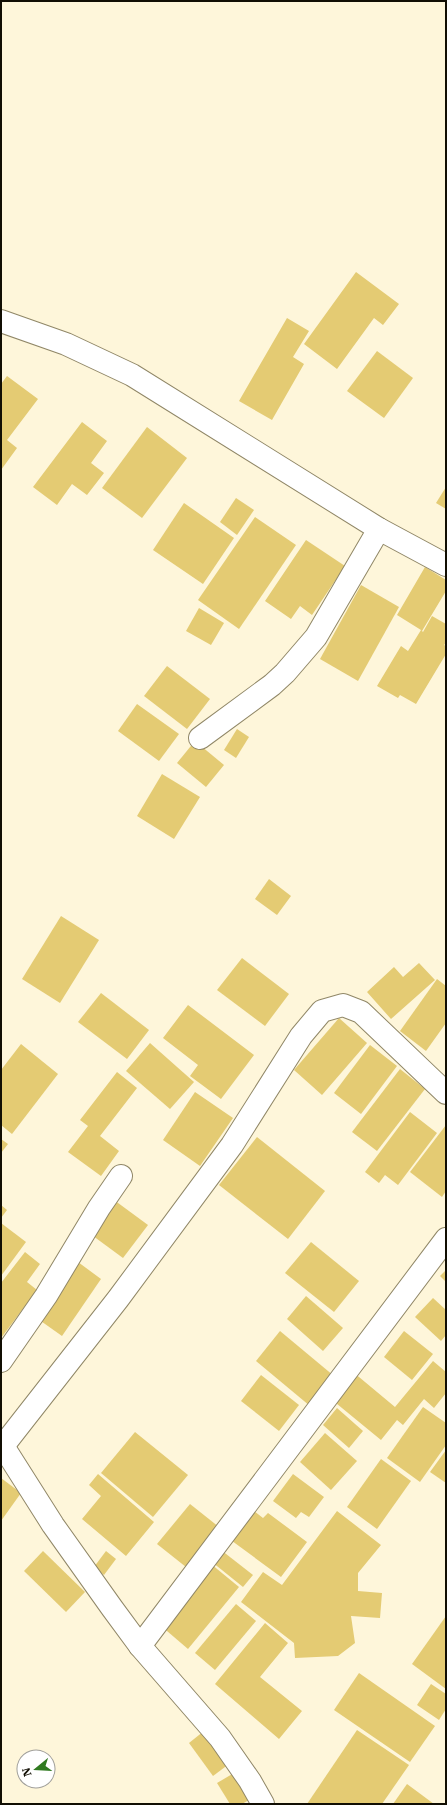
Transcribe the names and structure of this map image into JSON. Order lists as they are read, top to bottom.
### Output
{
  "north": "left"
}
